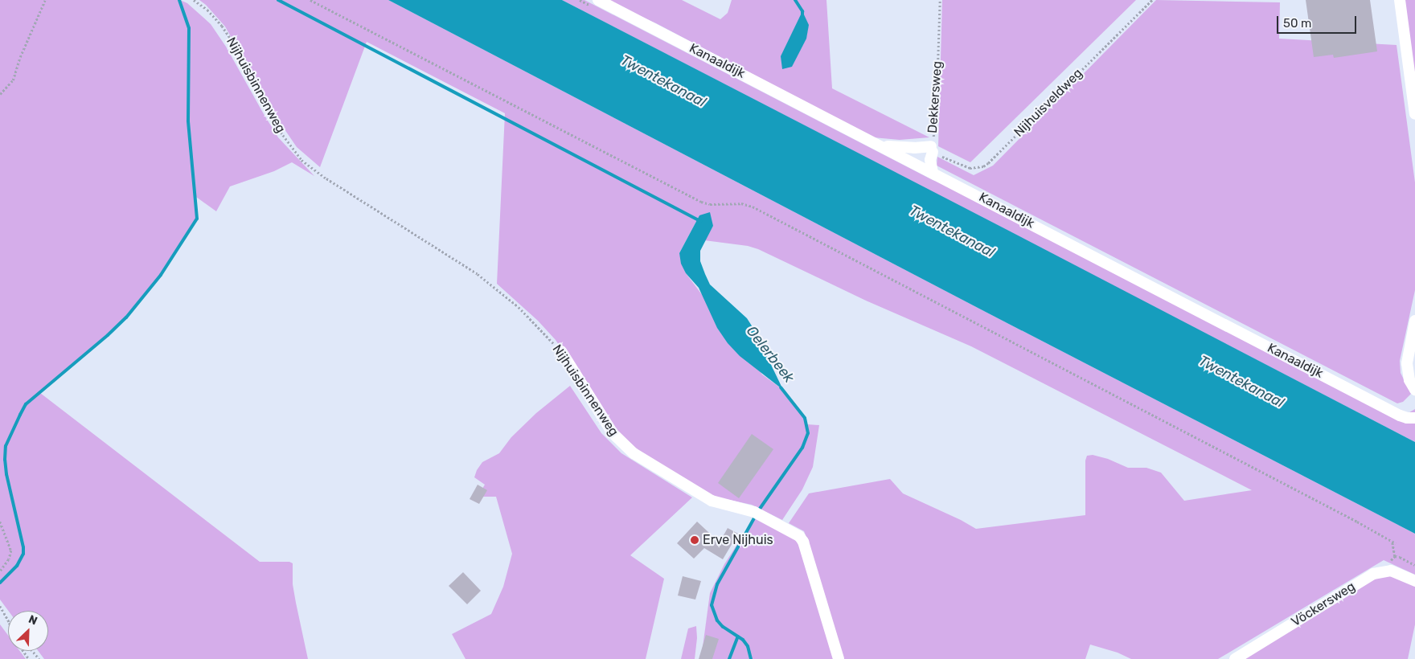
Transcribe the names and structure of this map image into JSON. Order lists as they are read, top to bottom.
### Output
{
  "streets": {
    "street": [
      "Kanaaldijk",
      "Nijhuisbinnenweg",
      "Dekkersweg",
      "Vöckersweg"
    ],
    "path": ["Nijhuisveldweg"]
  },
  "crossings": [
    ["Kanaaldijk", "Dekkersweg"],
    ["Dekkersweg", "Nijhuisveldweg"]
  ],
  "water": ["Twentekanaal", "Oelerbeek"],
  "places": ["Erve Nijhuis"],
  "scale_bar": "50 m",
  "north": "top right"
}
